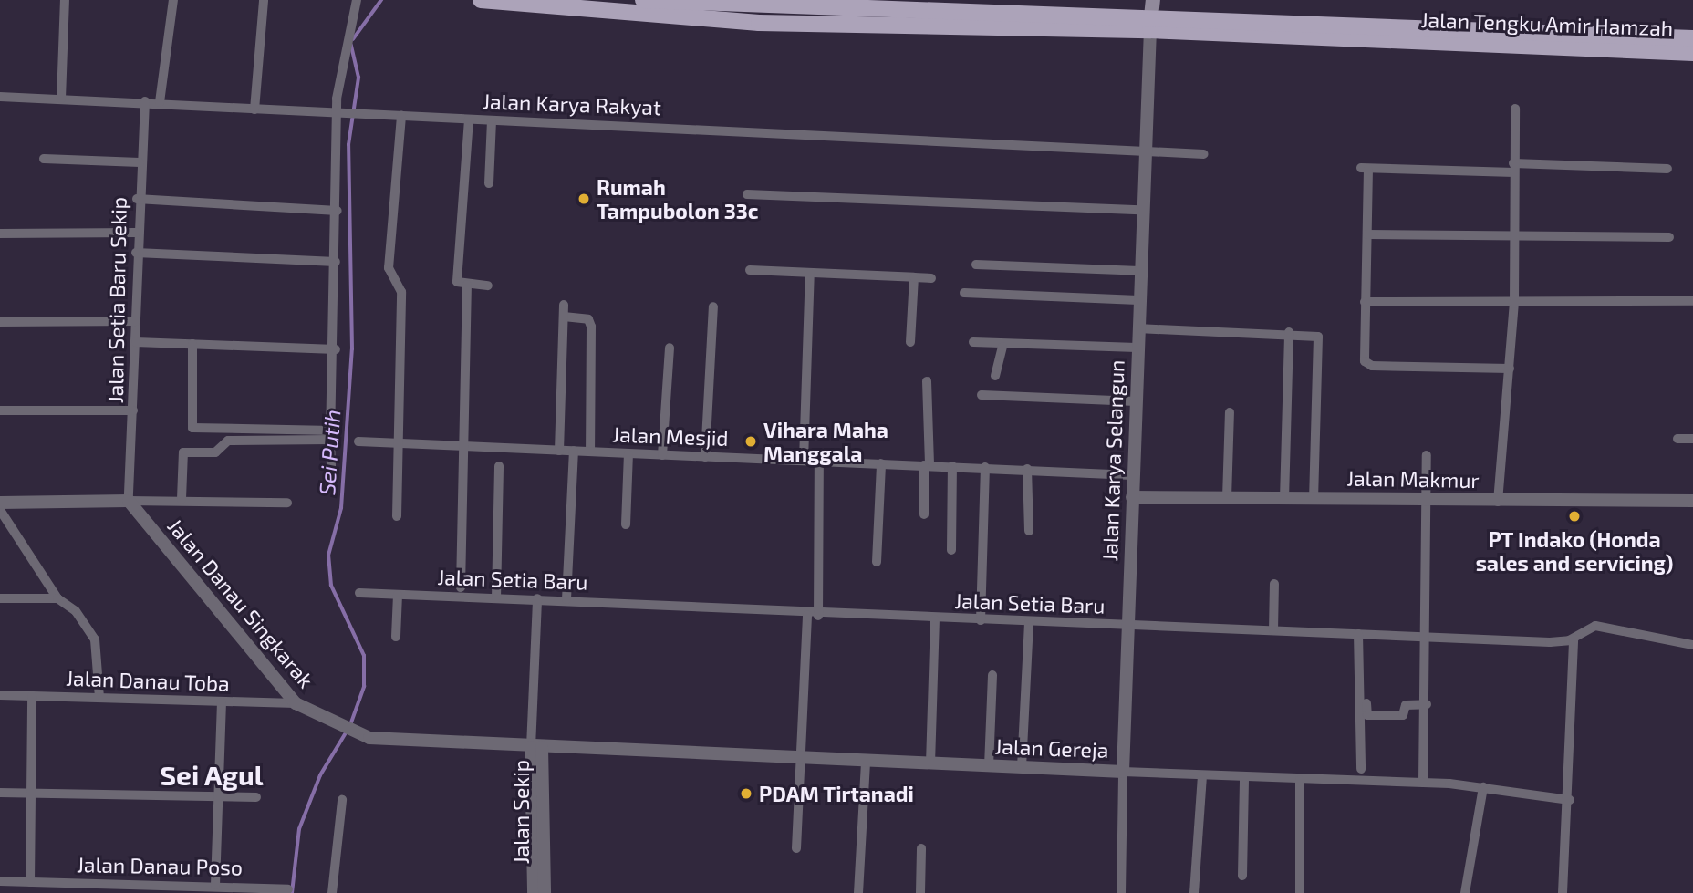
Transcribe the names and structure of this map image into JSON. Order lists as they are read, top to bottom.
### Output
{
  "streets": {
    "main road": ["Jalan Tengku Amir Hamzah"],
    "street": [
      "Jalan Karya Rakyat",
      "Jalan Setia Baru Sekip",
      "Jalan Mesjid",
      "Jalan Karya Selangun",
      "Jalan Makmur",
      "Jalan Setia Baru",
      "Jalan Danau Singkarak",
      "Jalan Danau Toba",
      "Jalan Gereja",
      "Jalan Sekip",
      "Jalan Danau Poso"
    ]
  },
  "crossings": [
    ["Jalan Tengku Amir Hamzah", "Jalan Karya Selangun"],
    ["Jalan Karya Rakyat", "Jalan Setia Baru Sekip"],
    ["Jalan Karya Rakyat", "Jalan Karya Selangun"],
    ["Jalan Setia Baru Sekip", "Jalan Danau Singkarak"],
    ["Jalan Mesjid", "Jalan Karya Selangun"],
    ["Jalan Karya Selangun", "Jalan Makmur"],
    ["Jalan Karya Selangun", "Jalan Setia Baru"],
    ["Jalan Karya Selangun", "Jalan Gereja"],
    ["Jalan Setia Baru", "Jalan Sekip"],
    ["Jalan Danau Singkarak", "Jalan Danau Toba"],
    ["Jalan Danau Singkarak", "Jalan Gereja"],
    ["Jalan Danau Singkarak", "Jalan Sekip"],
    ["Jalan Gereja", "Jalan Sekip"]
  ],
  "districts": ["Sei Agul"],
  "water": ["Sei Putih"],
  "places": [
    "Rumah Tampubolon 33c",
    "Vihara Maha Manggala",
    "PT Indako (Honda sales and servicing)",
    "PDAM Tirtanadi"
  ]
}
